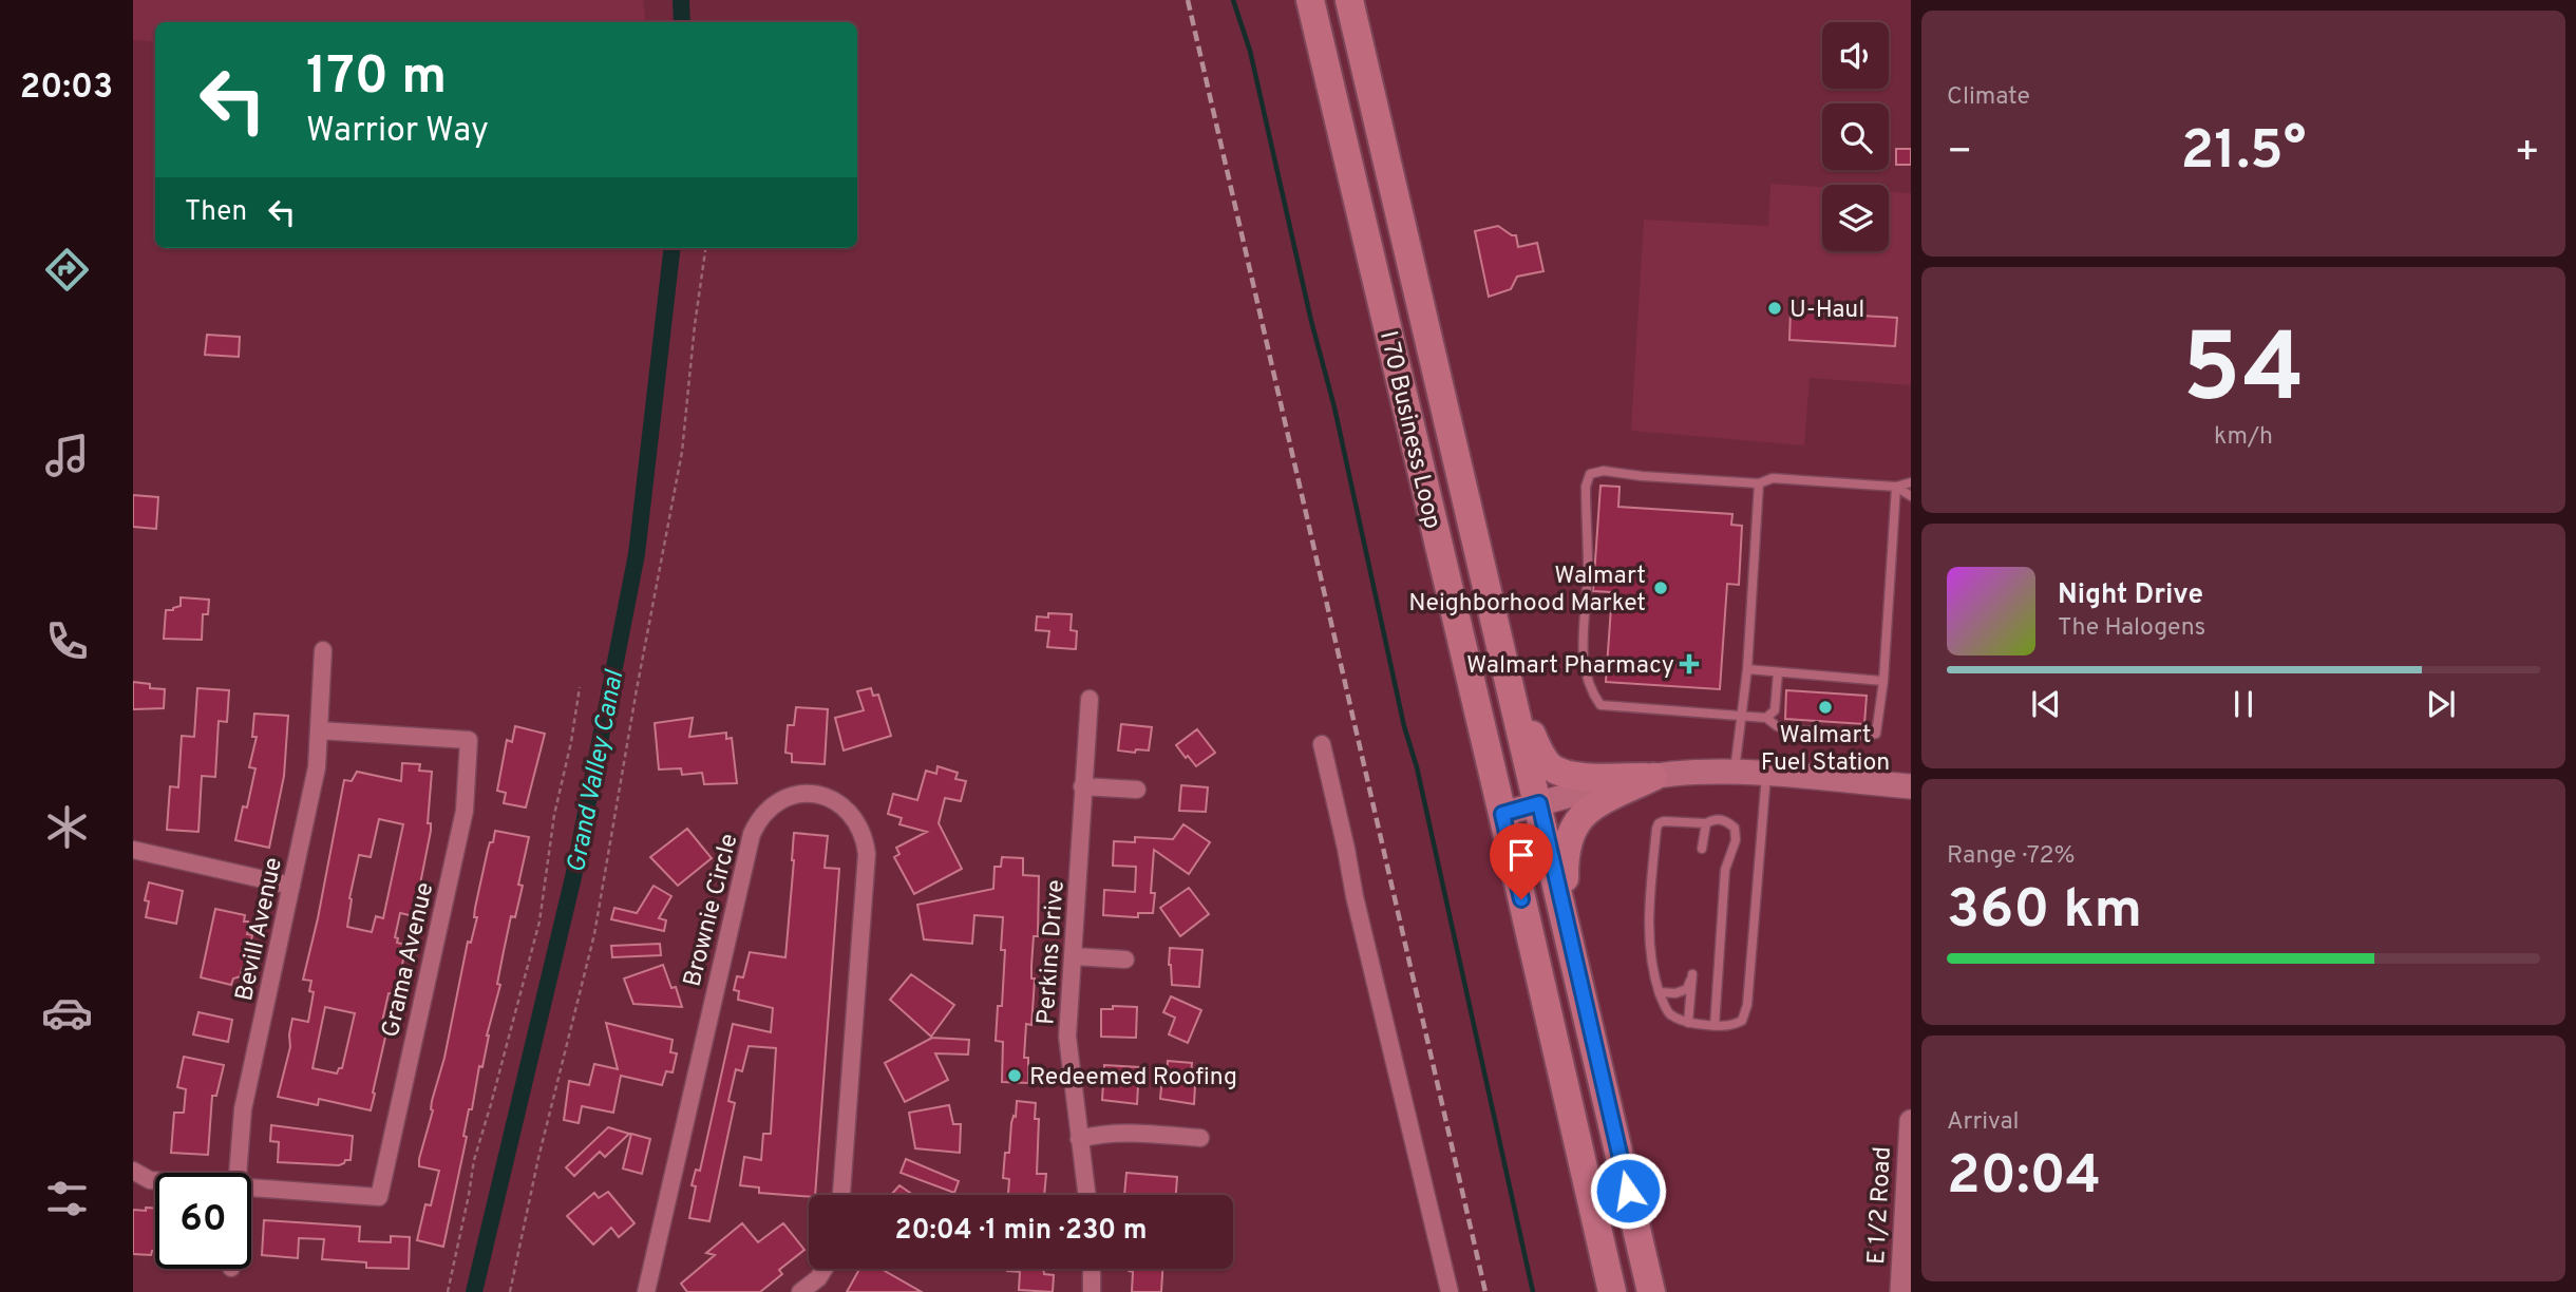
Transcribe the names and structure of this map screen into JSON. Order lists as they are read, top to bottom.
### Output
{
  "streets": {
    "main road": ["I 70 Business Loop"],
    "street": [
      "Brownie Circle",
      "Bevill Avenue",
      "Perkins Drive",
      "Grama Avenue",
      "E 1/2 Road"
    ]
  },
  "crossings": [
    ["Bevill Avenue", "Grama Avenue"]
  ],
  "water": ["Grand Valley Canal"],
  "places": {
    "other": [
      "U-Haul",
      "Walmart Neighborhood Market",
      "Walmart Fuel Station",
      "Redeemed Roofing"
    ],
    "health": ["Walmart Pharmacy"]
  },
  "page": {
    "tabs": "20:03",
    "tile": [
      "Climate",
      ["54", "km/h"],
      ["Range · 72%", "360 km"],
      ["Arrival", "20:04"]
    ],
    "turn": ["170 m", "Warrior Way"],
    "heat": ["−", "21.5°", "+"],
    "then": "Then",
    "song": ["Night Drive", "The Halogens"],
    "limit": "60",
    "trip": "20:04 · 1 min · 230 m"
  }
}
